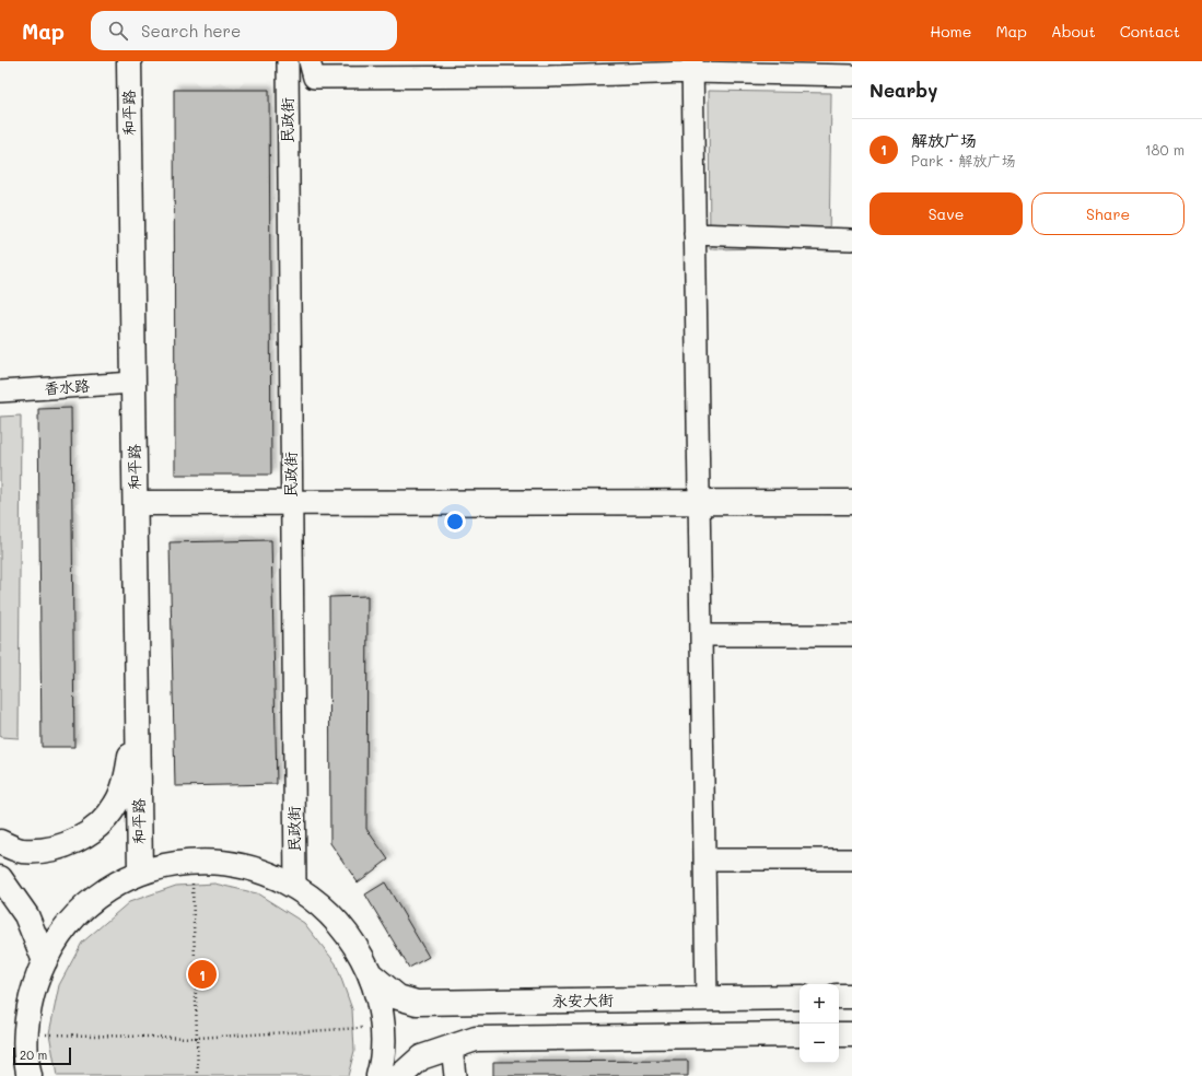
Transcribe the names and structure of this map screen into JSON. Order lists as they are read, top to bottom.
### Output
{
  "streets": {
    "main road": ["和平路", "永安大街"],
    "street": ["民政街", "香水路"]
  },
  "crossings": [
    ["和平路", "香水路"]
  ],
  "scale_bar": "20 m",
  "page": {
    "header": "Map",
    "search": "Search here",
    "nav": [
      "Home",
      "Map",
      "About",
      "Contact"
    ],
    "heading": "Nearby",
    "list": [
      {
        "mark": "1",
        "name": "解放广场",
        "note": "Park · 解放广场",
        "value": "180 m"
      }
    ],
    "buttons": ["Save", "Share"],
    "pins": "1",
    "map_buttons": ["+", "−"],
    "scale": "20 m"
  }
}
